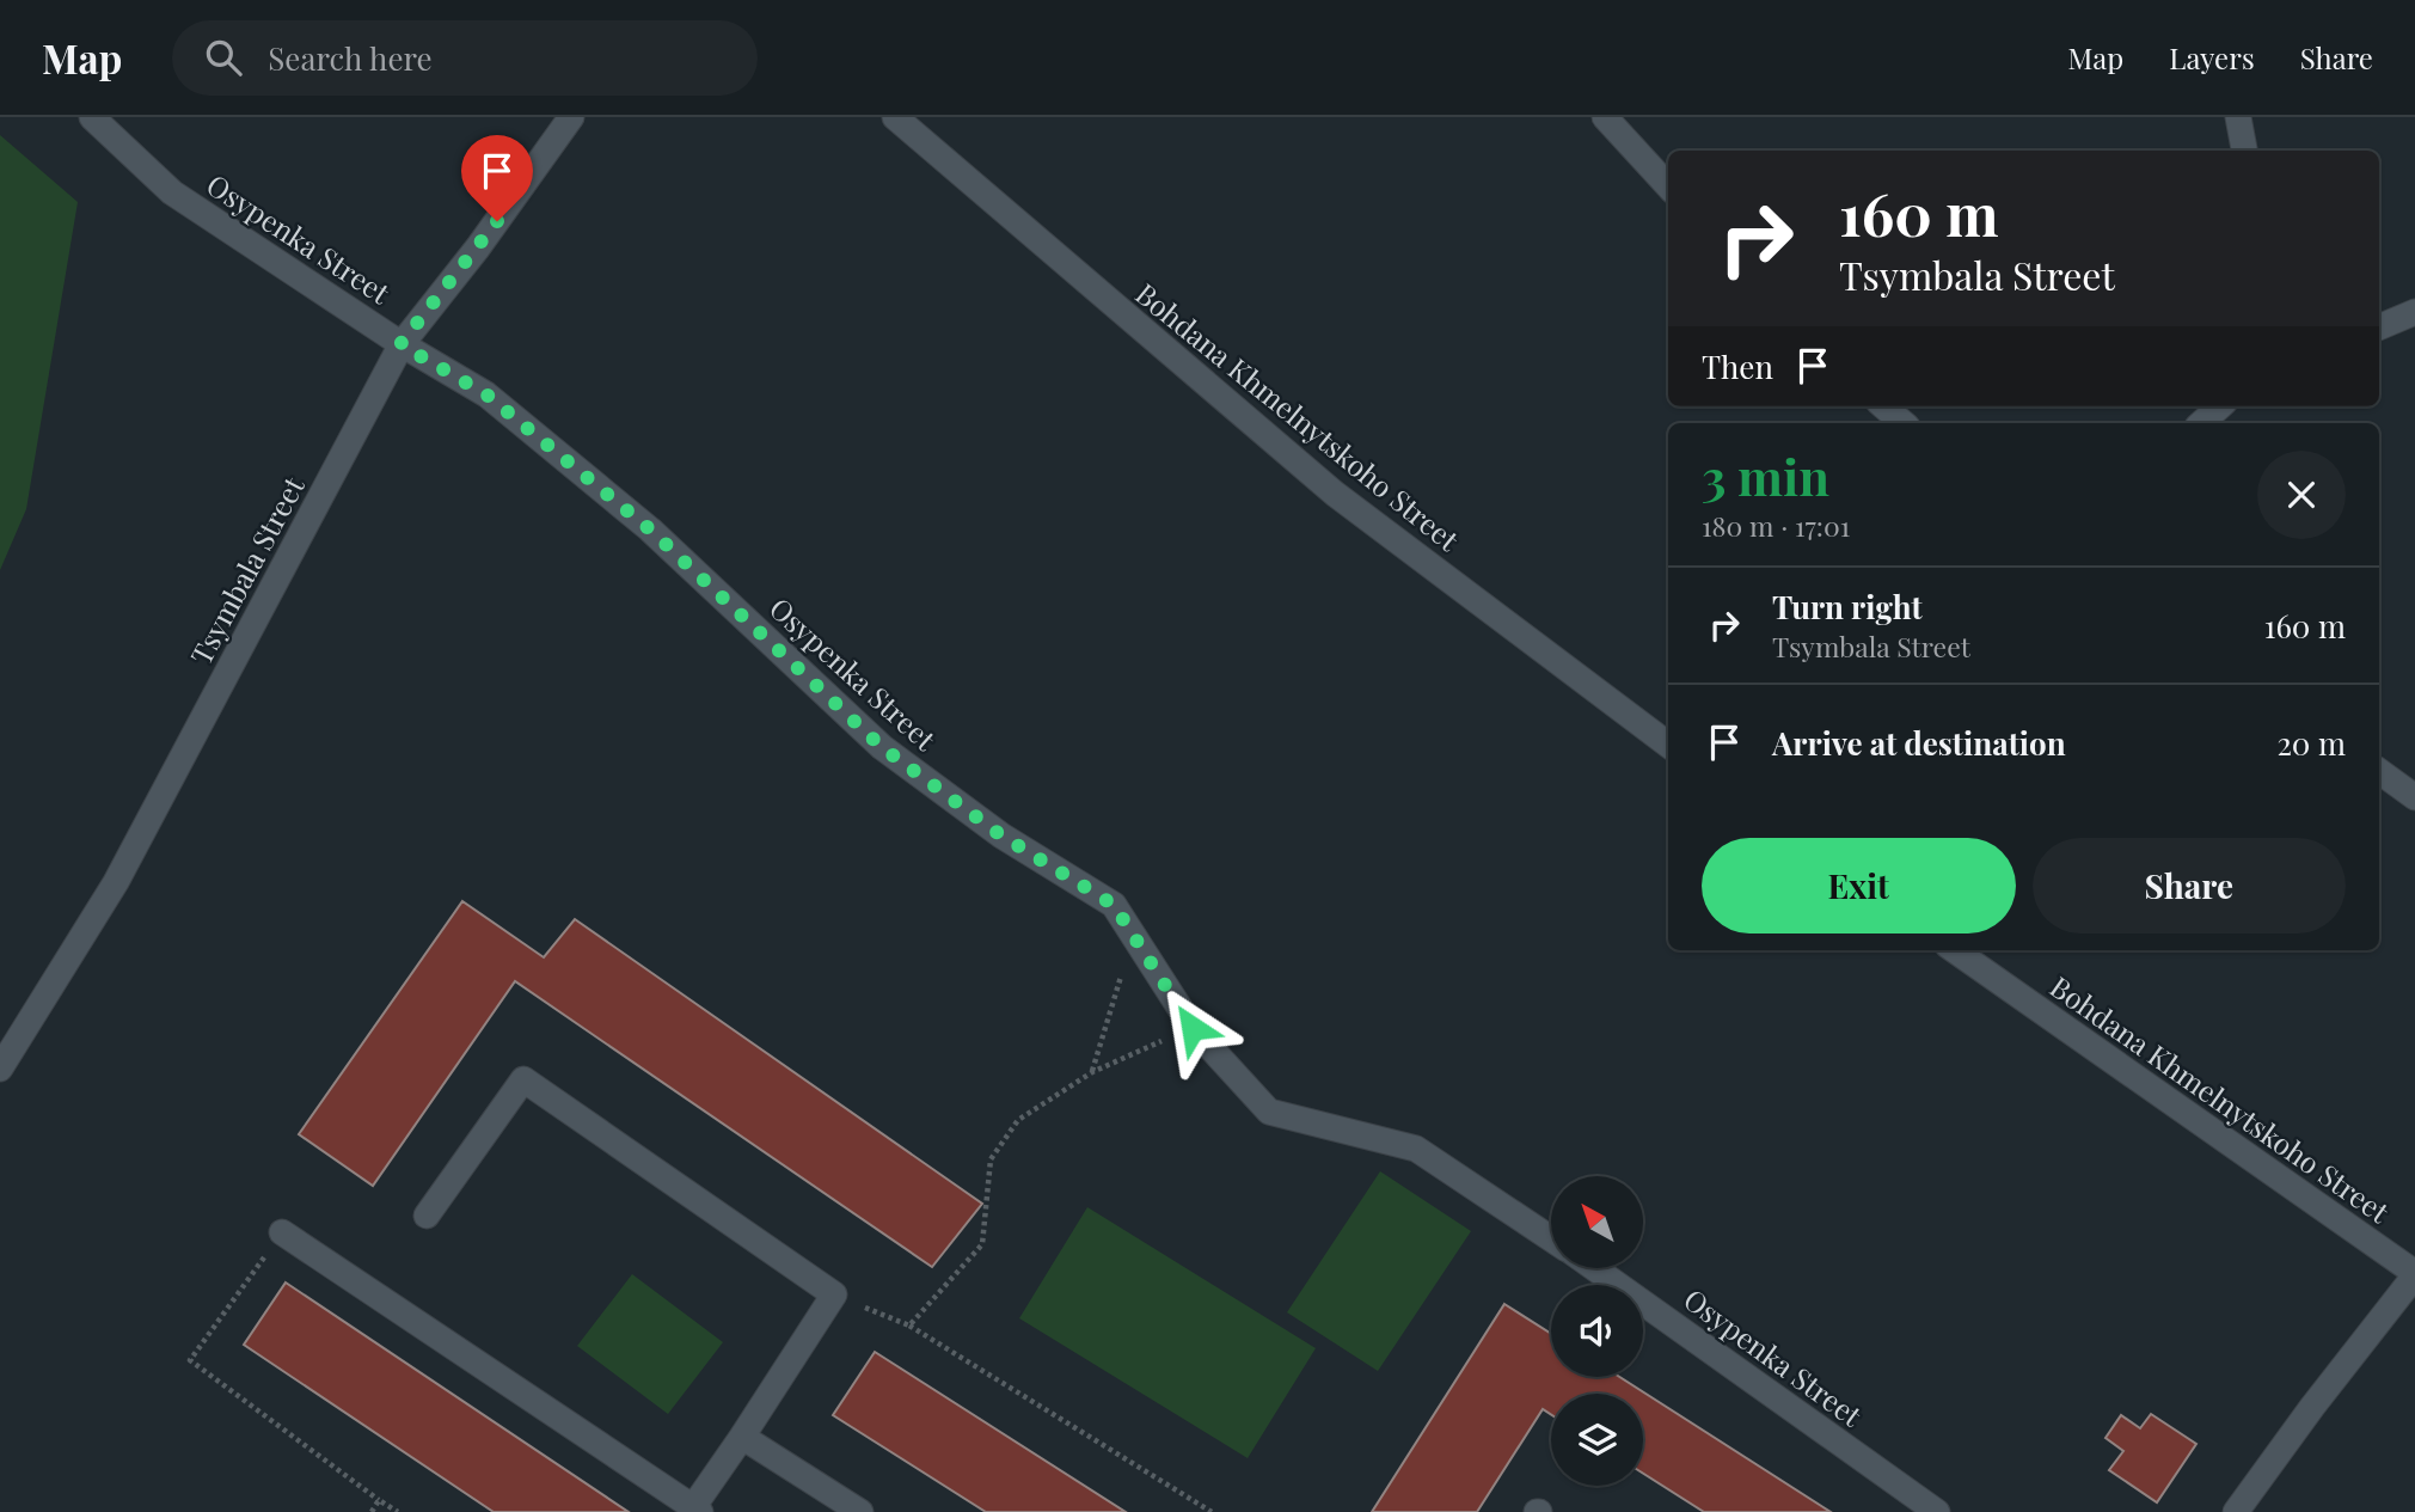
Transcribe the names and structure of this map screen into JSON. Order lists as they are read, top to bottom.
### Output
{
  "streets": {
    "street": ["Osypenka Street", "Bohdana Khmelnytskoho Street", "Tsymbala Street"]
  },
  "crossings": [
    ["Osypenka Street", "Tsymbala Street"]
  ],
  "north": "top left",
  "page": {
    "header": "Map",
    "search": "Search here",
    "nav": ["Map", "Layers", "Share"],
    "turn": ["160 m", "Tsymbala Street"],
    "then": "Then",
    "heading": ["3 min", "180 m · 17:01"],
    "list": [
      {
        "name": "Turn right",
        "note": "Tsymbala Street",
        "value": "160 m"
      },
      {
        "name": "Arrive at destination",
        "value": "20 m"
      }
    ],
    "buttons": ["Exit", "Share"]
  }
}
